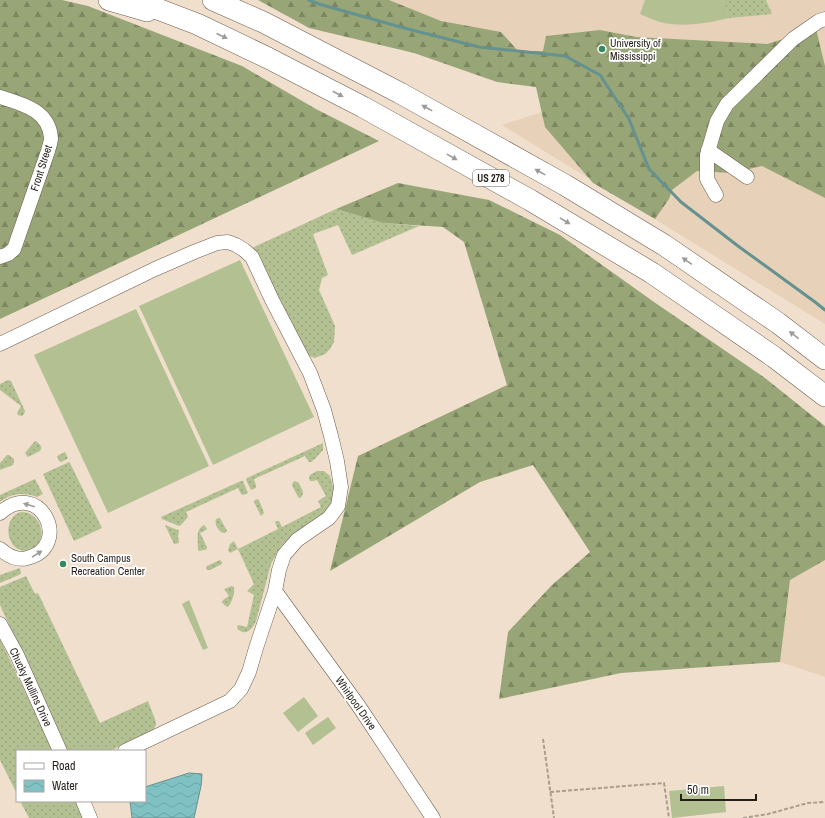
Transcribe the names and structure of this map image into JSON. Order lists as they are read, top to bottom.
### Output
{
  "streets": {
    "highway": ["US 278"],
    "street": ["Front Street", "Chucky Mullins Drive", "Whirlpool Drive"]
  },
  "places": ["University of Mississippi", "South Campus Recreation Center"],
  "legend": ["Road", "Water"],
  "scale_bar": "50 m"
}
